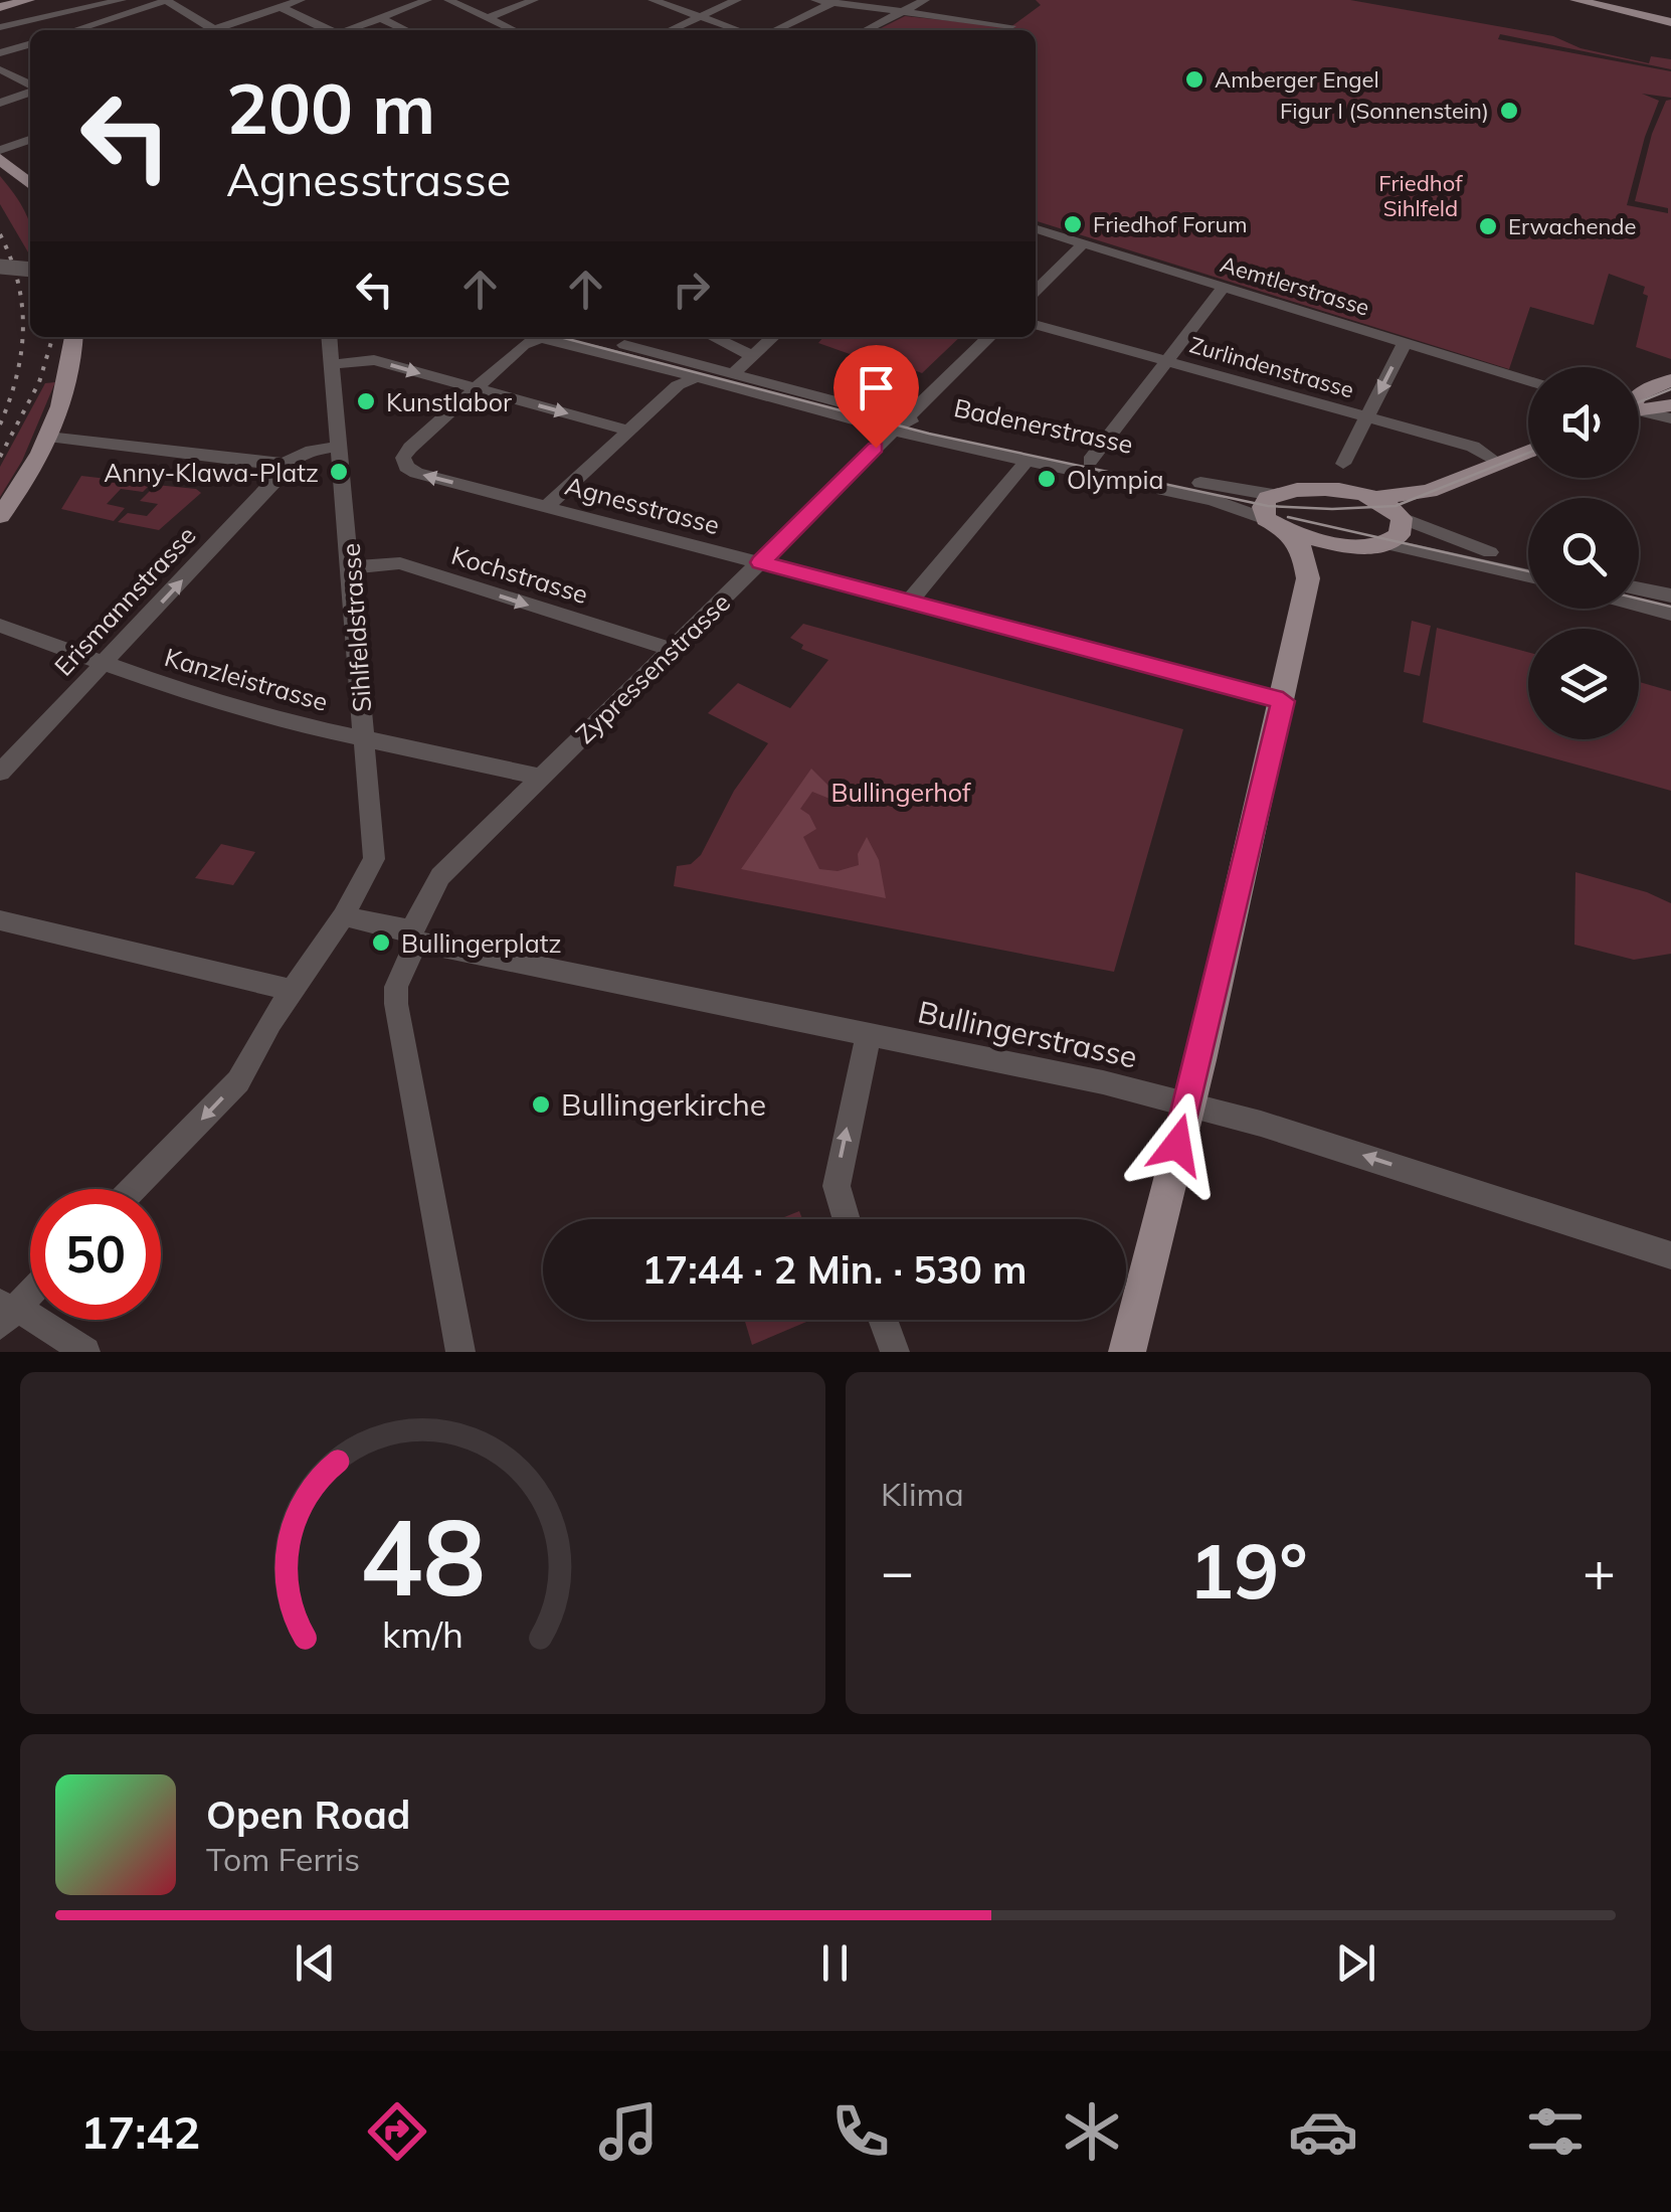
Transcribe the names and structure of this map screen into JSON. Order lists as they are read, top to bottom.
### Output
{
  "streets": {
    "street": [
      "Aemtlerstrasse",
      "Zurlindenstrasse",
      "Badenerstrasse",
      "Agnesstrasse",
      "Kochstrasse",
      "Erismannstrasse",
      "Sihlfeldstrasse",
      "Zypressenstrasse",
      "Kanzleistrasse",
      "Bullingerstrasse"
    ]
  },
  "crossings": [
    ["Badenerstrasse", "Zypressenstrasse"],
    ["Agnesstrasse", "Zypressenstrasse"],
    ["Kochstrasse", "Sihlfeldstrasse"],
    ["Kochstrasse", "Zypressenstrasse"],
    ["Erismannstrasse", "Kanzleistrasse"],
    ["Sihlfeldstrasse", "Kanzleistrasse"],
    ["Zypressenstrasse", "Kanzleistrasse"],
    ["Zypressenstrasse", "Bullingerstrasse"]
  ],
  "one_way": ["Kochstrasse", "Erismannstrasse", "Bullingerstrasse"],
  "parks": ["Friedhof Sihlfeld", "Bullingerhof"],
  "places": [
    "Amberger Engel",
    "Figur I (Sonnenstein)",
    "Friedhof Forum",
    "Erwachende",
    "Kunstlabor",
    "Anny-Klawa-Platz",
    "Olympia",
    "Bullingerplatz",
    "Bullingerkirche"
  ],
  "page": {
    "turn": ["200 m", "Agnesstrasse"],
    "limit": "50",
    "trip": "17:44 · 2 Min. · 530 m",
    "tile": "Klima",
    "heat": ["−", "19°", "+"],
    "song": ["Open Road", "Tom Ferris"],
    "tabs": "17:42",
    "gauge": ["48", "km/h"]
  }
}
